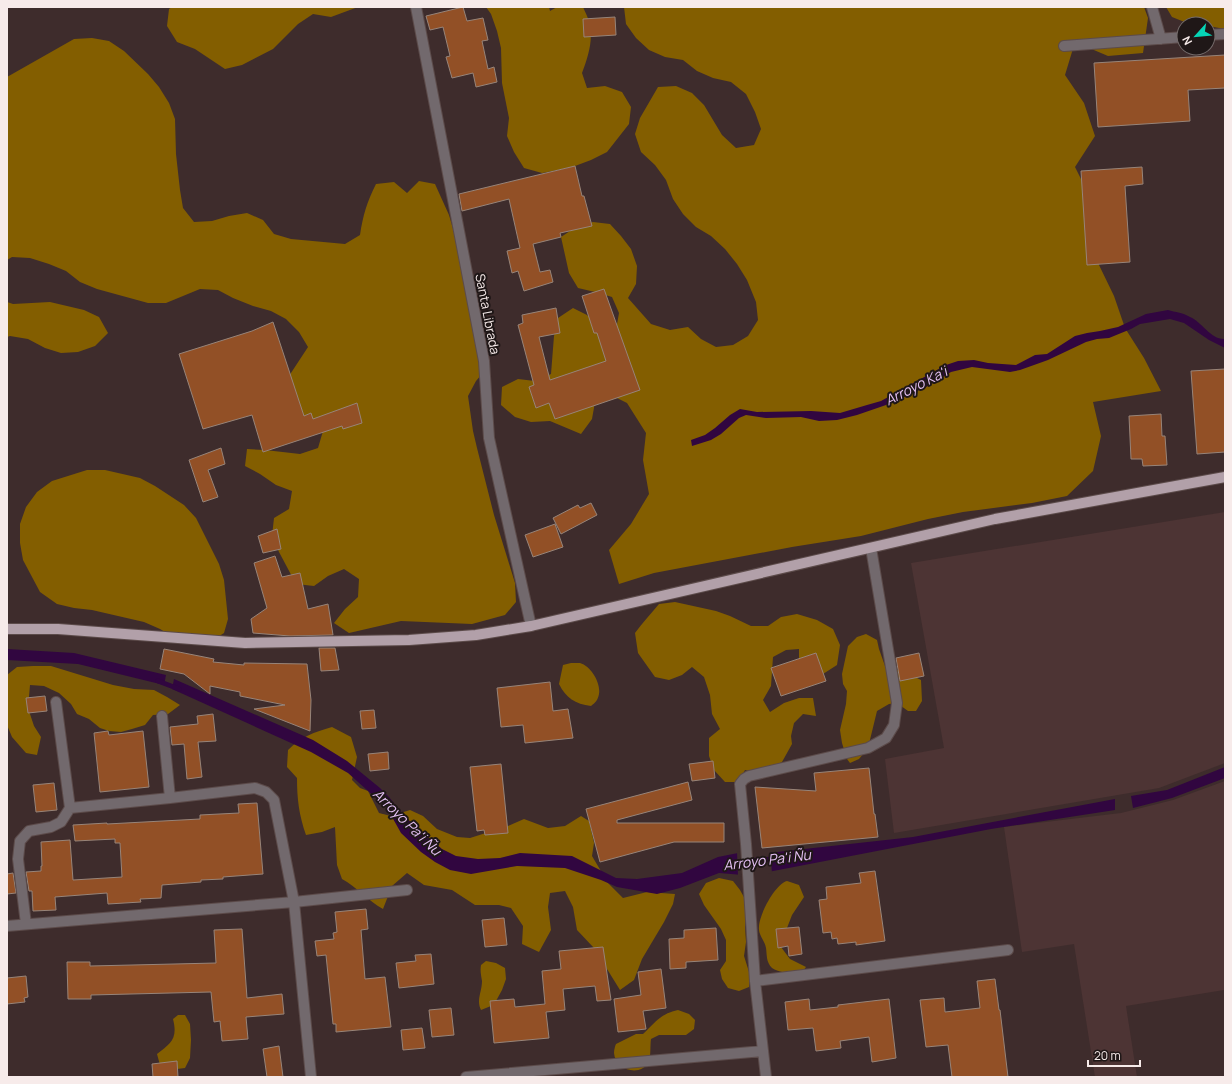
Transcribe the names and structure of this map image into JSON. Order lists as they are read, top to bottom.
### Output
{
  "streets": {
    "street": ["Santa Librada"]
  },
  "water": ["Arroyo Ka'i", "Arroyo Pa'i Ñu"],
  "scale_bar": "20 m",
  "north": "bottom left"
}
